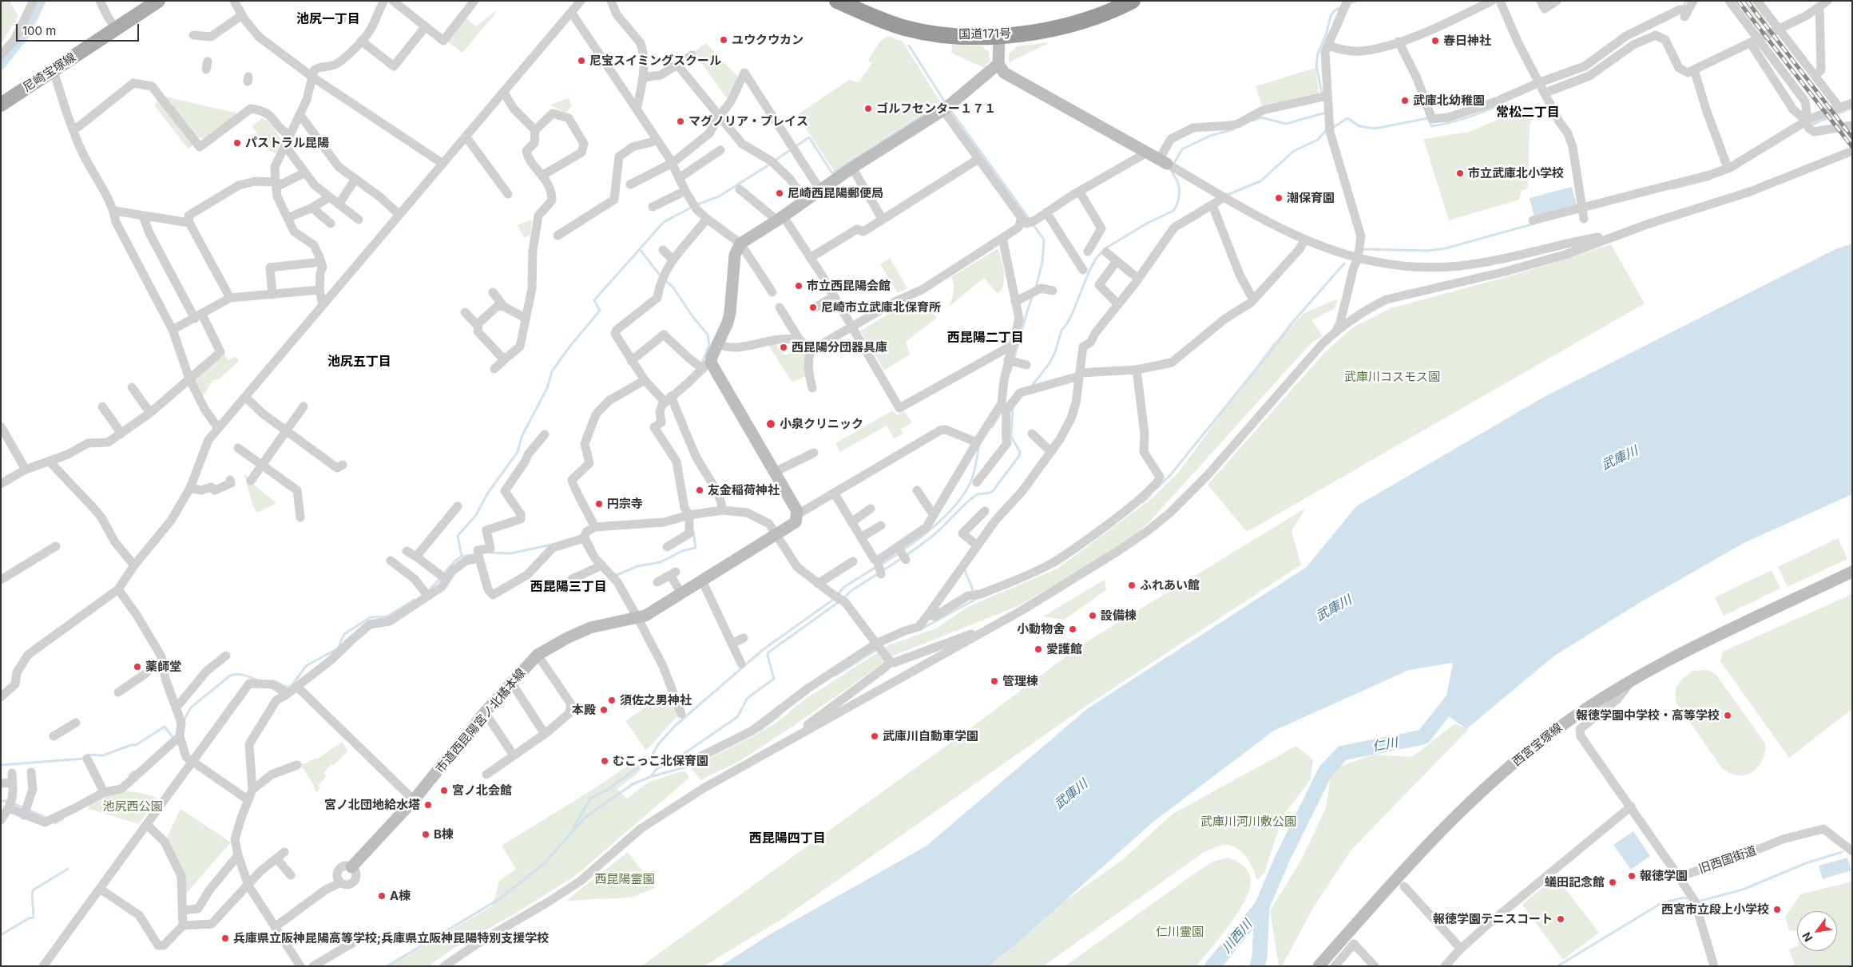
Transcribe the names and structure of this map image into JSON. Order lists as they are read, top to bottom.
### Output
{
  "streets": {
    "highway": ["国道171号"],
    "main road": ["尼崎宝塚線"],
    "street": ["市道西昆陽宮ノ北橘本線", "西宮宝塚線", "旧西国街道"]
  },
  "districts": [
    "池尻一丁目",
    "常松二丁目",
    "西昆陽二丁目",
    "池尻五丁目",
    "西昆陽三丁目",
    "西昆陽四丁目"
  ],
  "water": ["武庫川", "仁川", "川西川"],
  "parks": [
    "武庫川コスモス園",
    "池尻西公園",
    "武庫川河川敷公園",
    "西昆陽霊園",
    "仁川霊園"
  ],
  "places": [
    "ユウクウカン",
    "春日神社",
    "尼宝スイミングスクール",
    "武庫北幼稚園",
    "ゴルフセンター１７１",
    "マグノリア・プレイス",
    "パストラル昆陽",
    "市立武庫北小学校",
    "尼崎西昆陽郵便局",
    "潮保育園",
    "市立西昆陽会館",
    "尼崎市立武庫北保育所",
    "西昆陽分団器具庫",
    "小泉クリニック",
    "友金稲荷神社",
    "円宗寺",
    "ふれあい館",
    "設備棟",
    "小動物舍",
    "愛護館",
    "薬師堂",
    "管理棟",
    "須佐之男神社",
    "本殿",
    "報徳学園中学校・高等学校",
    "武庫川自動車学園",
    "むこっこ北保育園",
    "宮ノ北会館",
    "宮ノ北団地給水塔",
    "B棟",
    "報徳学園",
    "蟻田記念館",
    "A棟",
    "西宮市立段上小学校",
    "報徳学園テニスコート",
    "兵庫県立阪神昆陽高等学校;兵庫県立阪神昆陽特別支援学校"
  ],
  "scale_bar": "100 m",
  "north": "bottom left"
}
